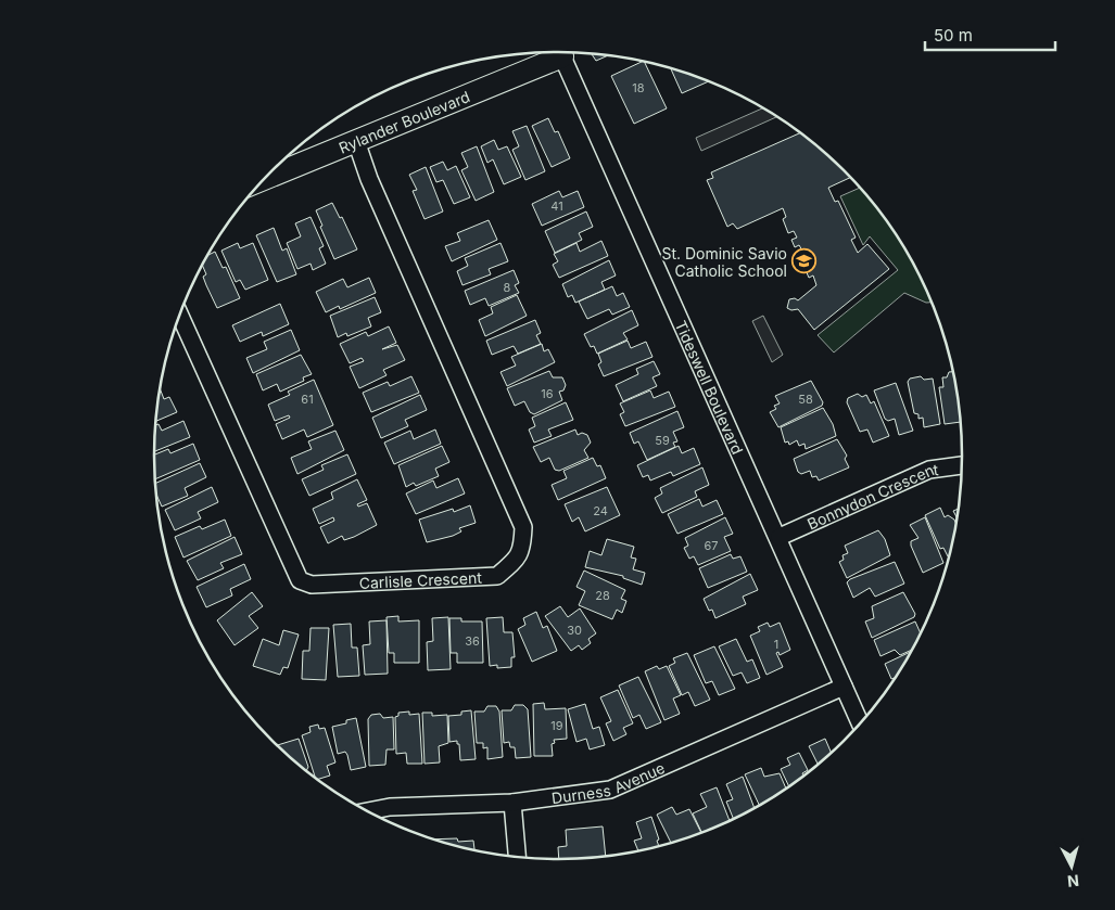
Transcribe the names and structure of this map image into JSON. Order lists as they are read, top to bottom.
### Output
{
  "streets": {
    "street": [
      "Rylander Boulevard",
      "Tideswell Boulevard",
      "Bonnydon Crescent",
      "Carlisle Crescent",
      "Durness Avenue"
    ]
  },
  "crossings": [
    ["Rylander Boulevard", "Carlisle Crescent"],
    ["Tideswell Boulevard", "Bonnydon Crescent"],
    ["Tideswell Boulevard", "Durness Avenue"]
  ],
  "places": {
    "school or university": ["St. Dominic Savio Catholic School"]
  },
  "house_numbers": [
    "18",
    "41",
    "8",
    "16",
    "61",
    "58",
    "59",
    "24",
    "67",
    "28",
    "30",
    "36",
    "1",
    "19"
  ],
  "scale_bar": "50 m",
  "north": "bottom"
}
